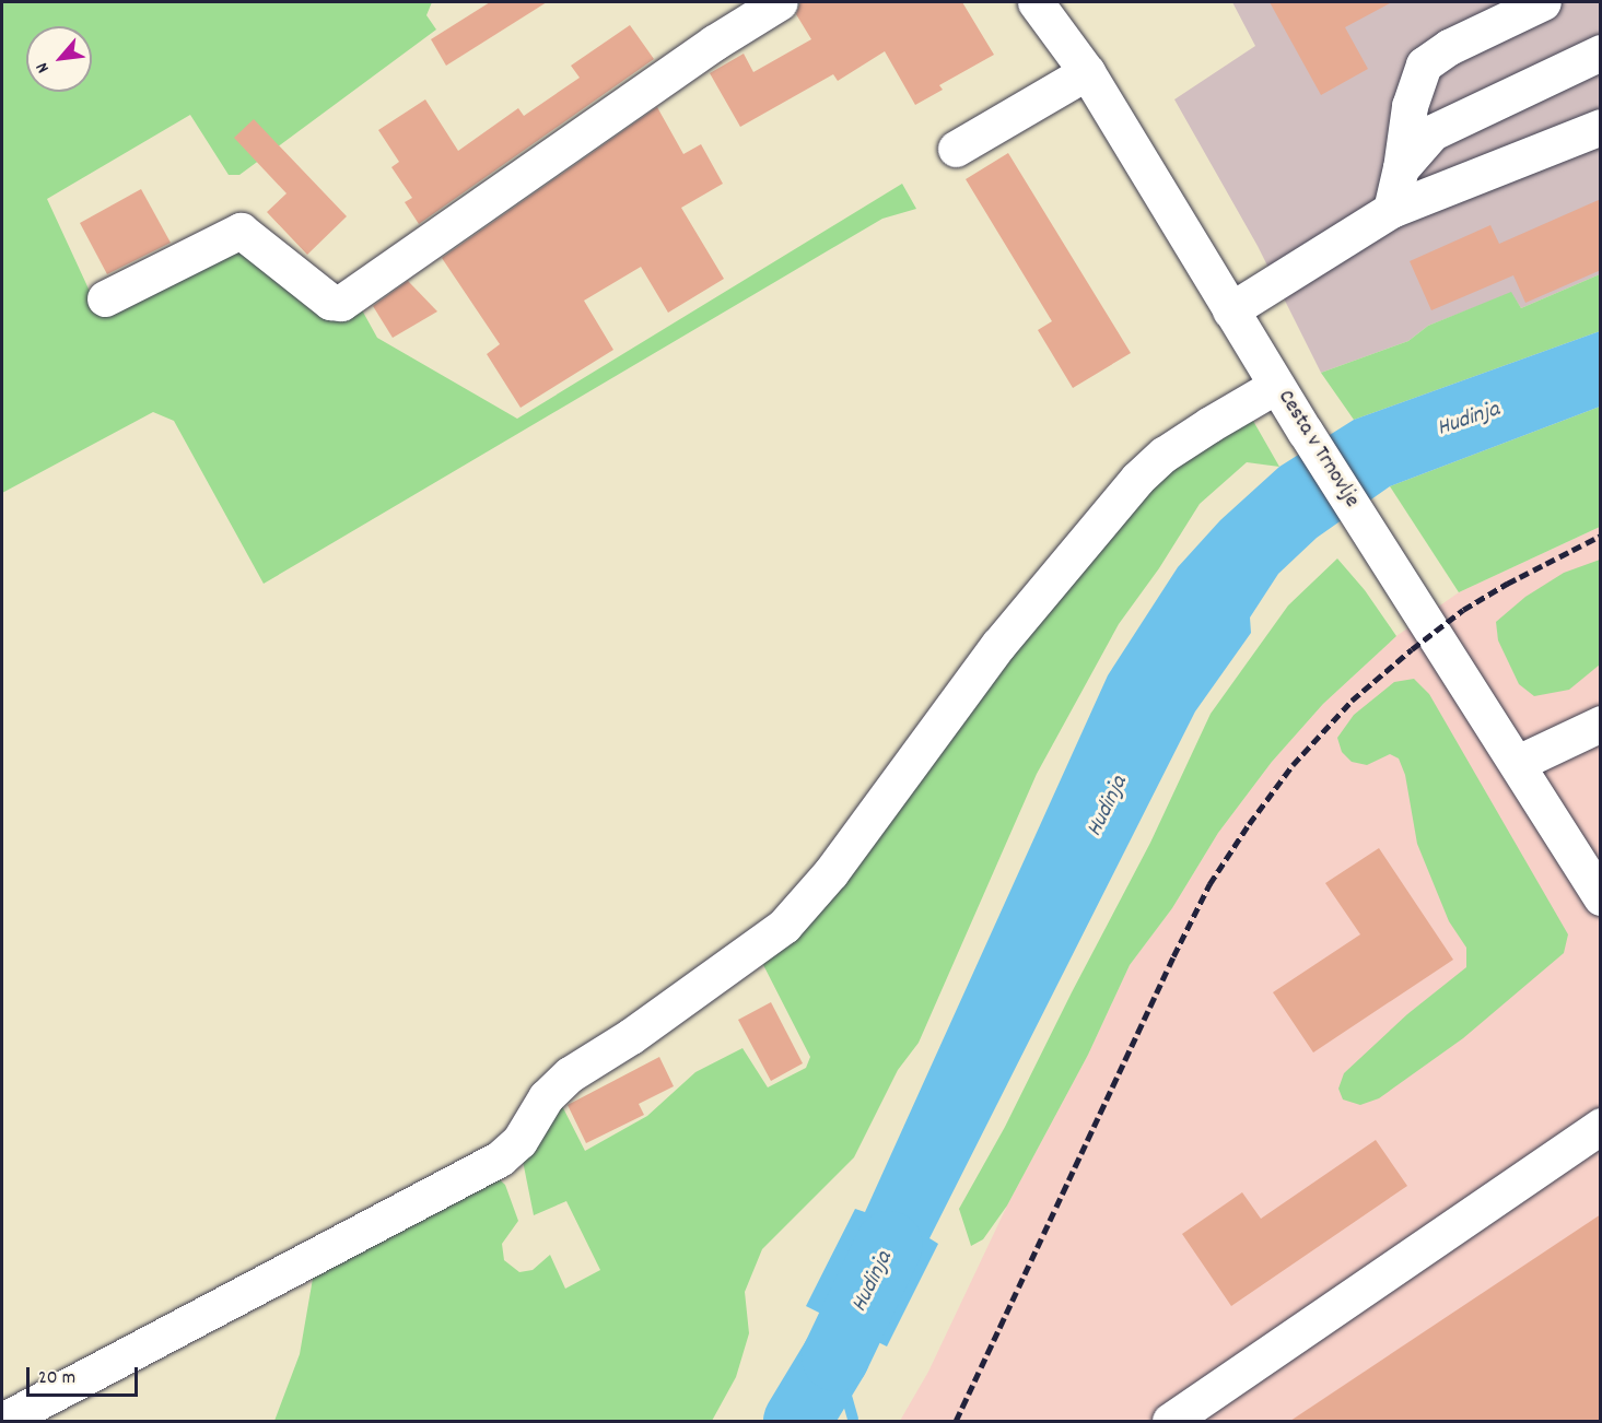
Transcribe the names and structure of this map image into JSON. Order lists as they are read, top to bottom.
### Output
{
  "streets": {
    "street": ["Cesta v Trnovlje"]
  },
  "water": ["Hudinja"],
  "scale_bar": "20 m",
  "north": "bottom left"
}
